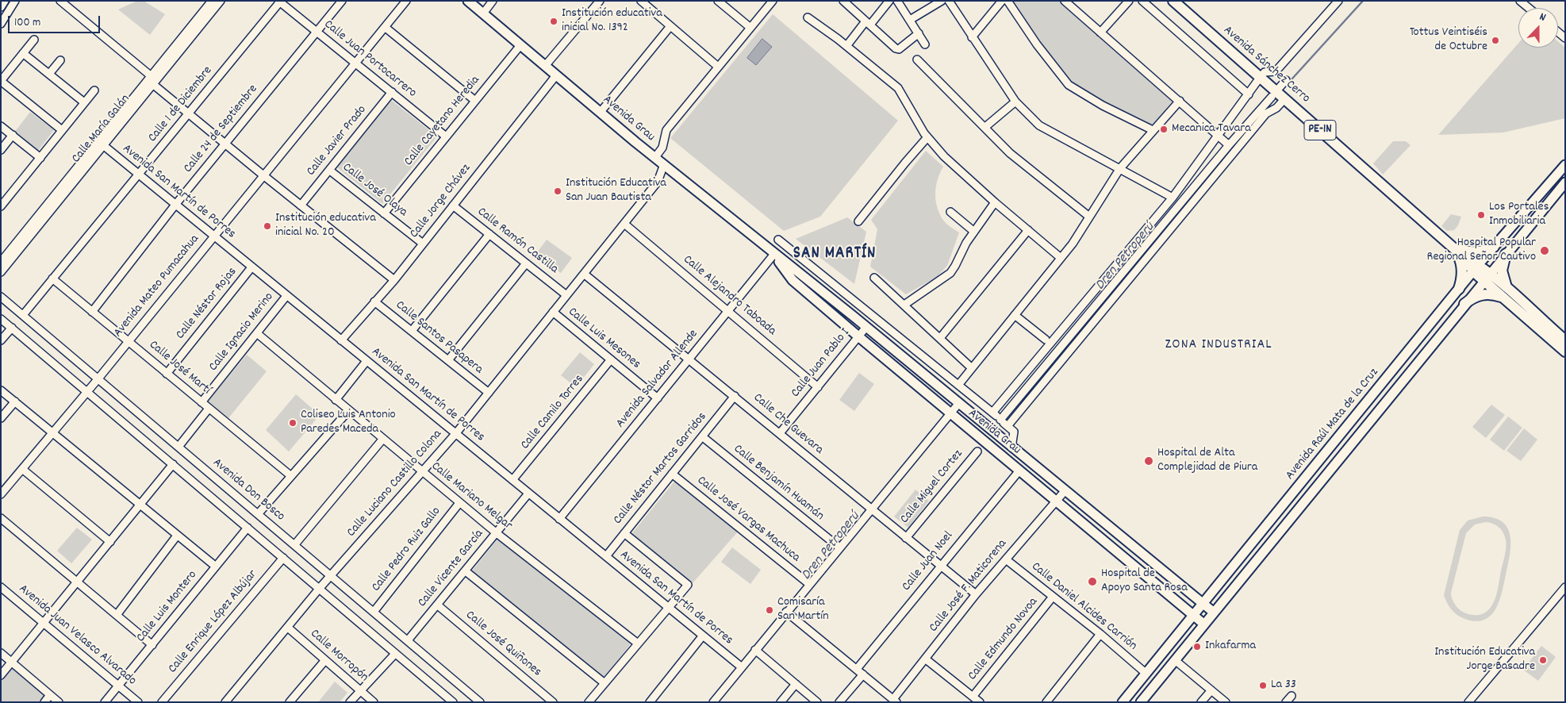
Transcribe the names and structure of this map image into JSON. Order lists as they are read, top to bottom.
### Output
{
  "streets": {
    "highway": ["Avenida Sánchez Cerro", "PE-1N"],
    "main road": ["Avenida Grau", "Avenida Raúl Mata de la Cruz"],
    "street": [
      "Calle Juan Portocarrero",
      "Calle 1 de Diciembre",
      "Calle Cayetano Heredia",
      "Calle María Galán",
      "Calle 24 de Septiembre",
      "Calle Javier Prado",
      "Calle José Olaya",
      "Avenida San Martín de Porres",
      "Calle Jorge Chávez",
      "Calle Ramón Castilla",
      "Avenida Mateo Pumacahua",
      "Calle Alejandro Taboada",
      "Calle Néstor Rojas",
      "Calle Ignacio Merino",
      "Calle Santos Pasapera",
      "Calle Luis Mesones",
      "Calle Juan Pablo I",
      "Calle José Martí",
      "Avenida Salvador Allende",
      "Calle Camilo Torres",
      "Calle Che Guevara",
      "Calle Néstor Martos Garridos",
      "Calle Benjamín Huamán",
      "Calle Luciano Castillo Colona",
      "Calle Miguel Cortez",
      "Avenida Don Bosco",
      "Calle Mariano Melgar",
      "Calle José Vargas Machuca",
      "Calle Pedro Ruiz Gallo",
      "Calle Juan Noel",
      "Calle Vicente García",
      "Calle José F. Maticorena",
      "Calle Luis Montero",
      "Calle Daniel Alcides Carrión",
      "Calle Enrique López Albújar",
      "Avenida Juan Velasco Alvarado",
      "Calle Edmundo Novoa",
      "Calle José Quiñones",
      "Calle Morropón"
    ]
  },
  "crossings": [
    ["Calle Juan Portocarrero", "Calle 1 de Diciembre"],
    ["Calle Juan Portocarrero", "Calle Cayetano Heredia"],
    ["Calle Juan Portocarrero", "Calle 24 de Septiembre"],
    ["Calle Juan Portocarrero", "Calle Javier Prado"],
    ["Calle Juan Portocarrero", "Avenida Mateo Pumacahua"],
    ["Avenida Sánchez Cerro", "Avenida Raúl Mata de la Cruz"],
    ["Calle 1 de Diciembre", "Avenida San Martín de Porres"],
    ["Calle 1 de Diciembre", "Calle José Martí"],
    ["Calle 1 de Diciembre", "Avenida Don Bosco"],
    ["Avenida Grau", "Calle Cayetano Heredia"],
    ["Avenida Grau", "Calle Jorge Chávez"],
    ["Avenida Grau", "Calle Juan Pablo I"],
    ["Avenida Grau", "Avenida Salvador Allende"],
    ["Avenida Grau", "Avenida Raúl Mata de la Cruz"],
    ["Avenida Grau", "Calle Luciano Castillo Colona"],
    ["Avenida Grau", "Calle Juan Noel"],
    ["Avenida Grau", "Calle José F. Maticorena"],
    ["Calle Cayetano Heredia", "Calle José Olaya"],
    ["Calle María Galán", "Avenida San Martín de Porres"],
    ["Calle 24 de Septiembre", "Avenida San Martín de Porres"],
    ["Calle 24 de Septiembre", "Calle José Martí"],
    ["Calle Javier Prado", "Calle José Olaya"],
    ["Calle José Olaya", "Calle Jorge Chávez"],
    ["Avenida San Martín de Porres", "Calle Jorge Chávez"],
    ["Avenida San Martín de Porres", "Avenida Mateo Pumacahua"],
    ["Avenida San Martín de Porres", "Calle Néstor Rojas"],
    ["Avenida San Martín de Porres", "Calle Ignacio Merino"],
    ["Avenida San Martín de Porres", "Avenida Salvador Allende"],
    ["Avenida San Martín de Porres", "Calle Camilo Torres"],
    ["Avenida San Martín de Porres", "Calle Néstor Martos Garridos"],
    ["Avenida San Martín de Porres", "Calle Luciano Castillo Colona"],
    ["Avenida San Martín de Porres", "Calle Vicente García"],
    ["Calle Jorge Chávez", "Calle Ramón Castilla"],
    ["Calle Jorge Chávez", "Calle Santos Pasapera"],
    ["Calle Ramón Castilla", "Calle Luciano Castillo Colona"],
    ["Avenida Mateo Pumacahua", "Calle José Martí"],
    ["Avenida Mateo Pumacahua", "Avenida Don Bosco"],
    ["Calle Alejandro Taboada", "Calle Juan Pablo I"],
    ["Calle Alejandro Taboada", "Avenida Salvador Allende"],
    ["Calle Alejandro Taboada", "Calle Luciano Castillo Colona"],
    ["Calle Néstor Rojas", "Calle José Martí"],
    ["Calle Ignacio Merino", "Calle José Martí"],
    ["Calle Ignacio Merino", "Calle Mariano Melgar"],
    ["Calle Santos Pasapera", "Calle Luciano Castillo Colona"],
    ["Calle Luis Mesones", "Avenida Salvador Allende"],
    ["Calle Luis Mesones", "Calle Camilo Torres"],
    ["Calle Luis Mesones", "Calle Luciano Castillo Colona"],
    ["Calle Juan Pablo I", "Calle Che Guevara"],
    ["Avenida Salvador Allende", "Calle Che Guevara"],
    ["Calle Che Guevara", "Calle Néstor Martos Garridos"],
    ["Calle Che Guevara", "Calle Luciano Castillo Colona"],
    ["Calle Che Guevara", "Calle Miguel Cortez"],
    ["Calle Che Guevara", "Calle Juan Noel"],
    ["Calle Che Guevara", "Calle José F. Maticorena"],
    ["Avenida Raúl Mata de la Cruz", "Calle Daniel Alcides Carrión"],
    ["Calle Néstor Martos Garridos", "Calle Benjamín Huamán"],
    ["Calle Néstor Martos Garridos", "Calle José Vargas Machuca"],
    ["Calle Luciano Castillo Colona", "Avenida Don Bosco"],
    ["Calle Luciano Castillo Colona", "Calle Mariano Melgar"],
    ["Calle Luciano Castillo Colona", "Calle Morropón"],
    ["Avenida Don Bosco", "Calle Pedro Ruiz Gallo"],
    ["Avenida Don Bosco", "Calle Vicente García"],
    ["Calle Mariano Melgar", "Calle Pedro Ruiz Gallo"],
    ["Calle Mariano Melgar", "Calle Vicente García"],
    ["Calle Vicente García", "Calle José Quiñones"],
    ["Calle José F. Maticorena", "Calle Daniel Alcides Carrión"],
    ["Calle Luis Montero", "Avenida Juan Velasco Alvarado"],
    ["Calle Daniel Alcides Carrión", "Calle Edmundo Novoa"]
  ],
  "districts": ["SAN MARTÍN", "ZONA INDUSTRIAL"],
  "water": ["Dren Petroperú"],
  "places": [
    "Institución educativa inicial No. 1392",
    "Tottus Veintiséis de Octubre",
    "Mecanica Tavara",
    "Institución Educativa San Juan Bautista",
    "Los Portales Inmobiliaria",
    "Institución educativa inicial No. 20",
    "Hospital Popular Regional Señor Cautivo",
    "Coliseo Luis Antonio Paredes Maceda",
    "Hospital de Alta Complejidad de Piura",
    "Hospital de Apoyo Santa Rosa",
    "Comisaría San Martín",
    "Inkafarma",
    "Institución Educativa Jorge Basadre",
    "La 33"
  ],
  "scale_bar": "100 m",
  "north": "top"
}
